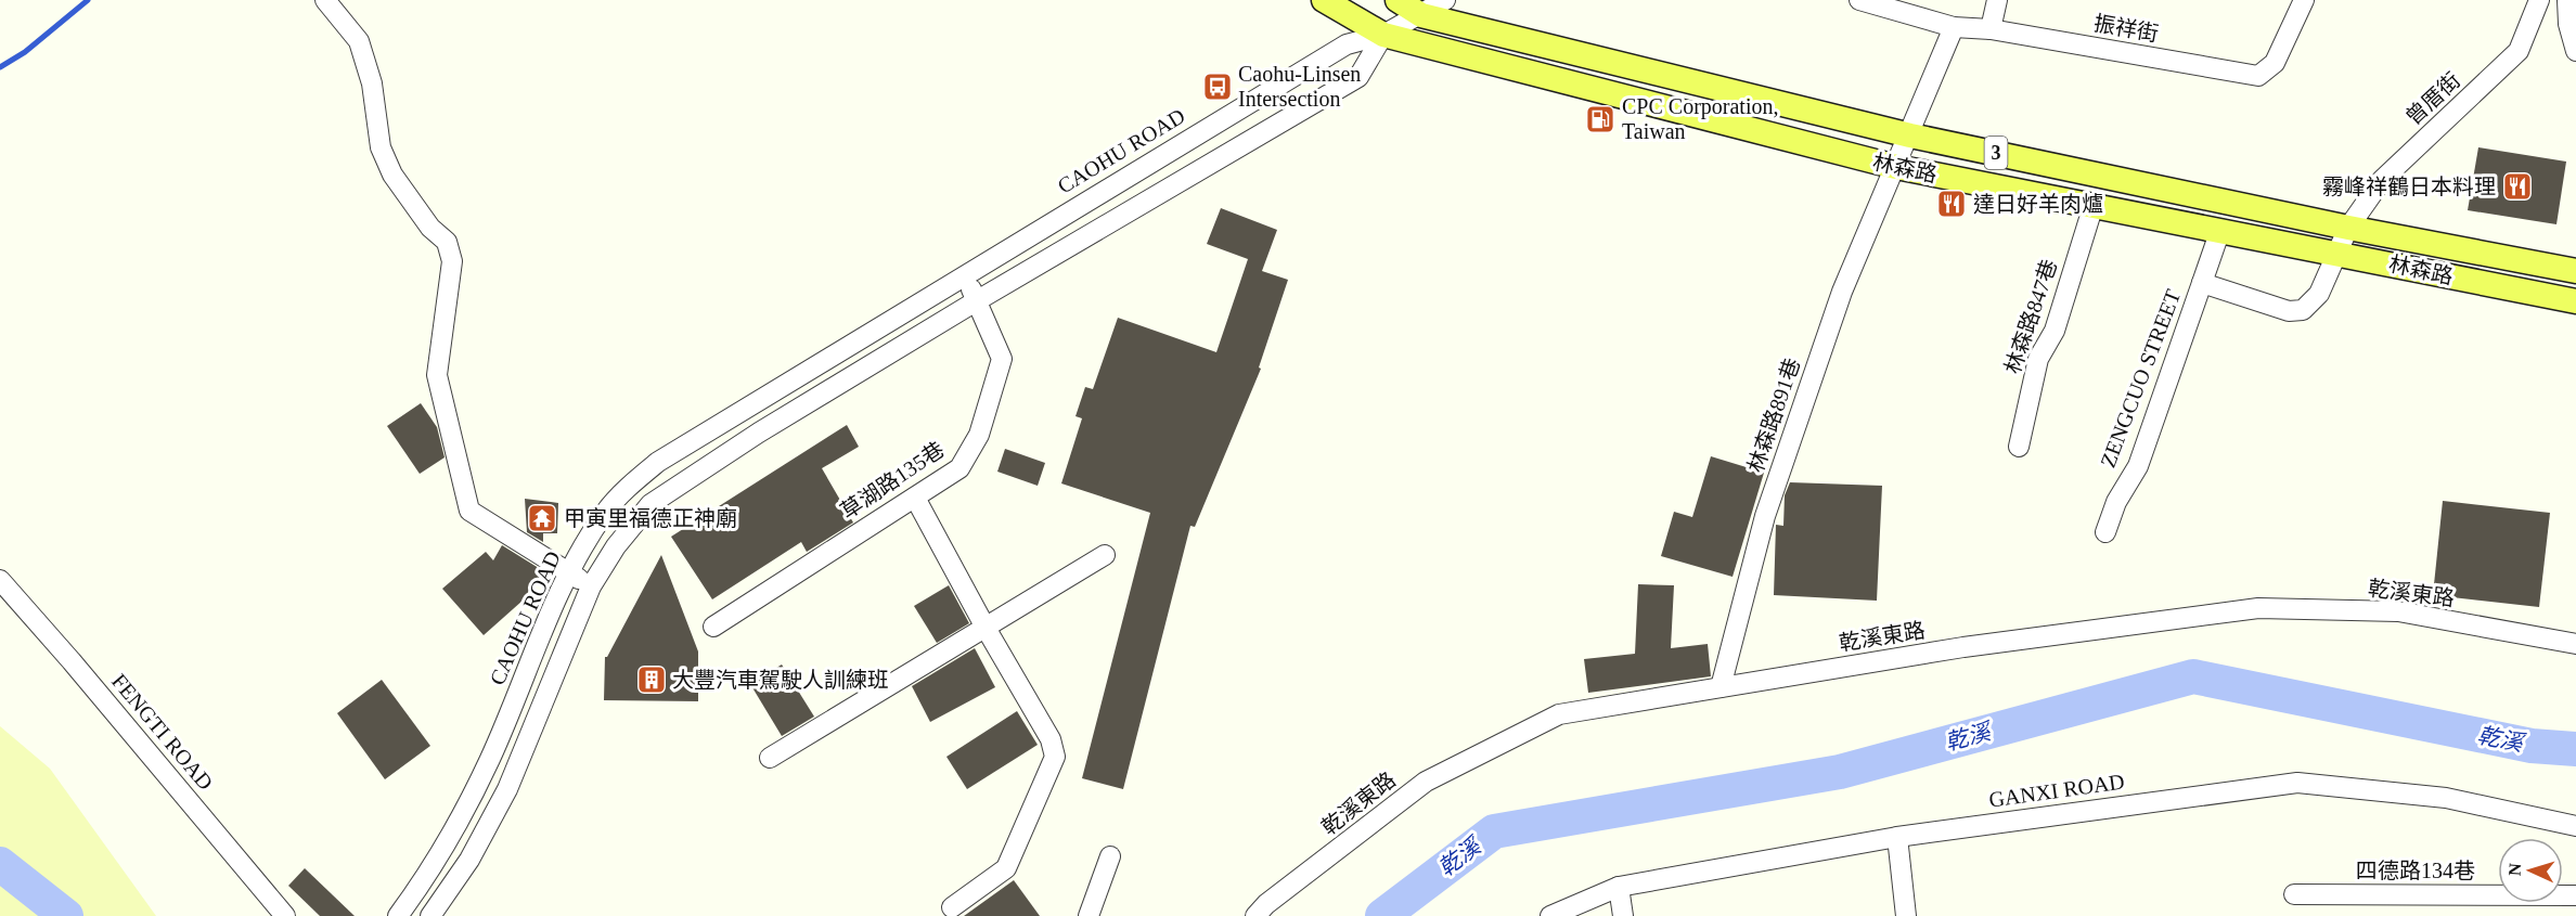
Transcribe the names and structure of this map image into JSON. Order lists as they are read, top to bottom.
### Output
{
  "streets": {
    "main road": ["3", "林森路"],
    "street": [
      "振祥街",
      "曾厝街",
      "CAOHU ROAD",
      "林森路847巷",
      "ZENGCUO STREET",
      "林森路891巷",
      "草湖路135巷",
      "乾溪東路",
      "FENGTI ROAD",
      "GANXI ROAD",
      "四德路134巷"
    ]
  },
  "crossings": [
    ["振祥街", "林森路891巷"],
    ["曾厝街", "林森路"],
    ["曾厝街", "ZENGCUO STREET"],
    ["CAOHU ROAD", "林森路"],
    ["CAOHU ROAD", "草湖路135巷"],
    ["林森路", "林森路847巷"],
    ["林森路", "ZENGCUO STREET"],
    ["林森路", "林森路891巷"],
    ["林森路891巷", "乾溪東路"]
  ],
  "water": ["乾溪"],
  "places": {
    "bus stop": ["Caohu-Linsen Intersection"],
    "fuel station": ["CPC Corporation, Taiwan"],
    "restaurant": ["霧峰祥鶴日本料理", "達日好羊肉爐"],
    "temple": ["甲寅里福德正神廟"],
    "building": ["大豐汽車駕駛人訓練班"]
  },
  "north": "left"
}
